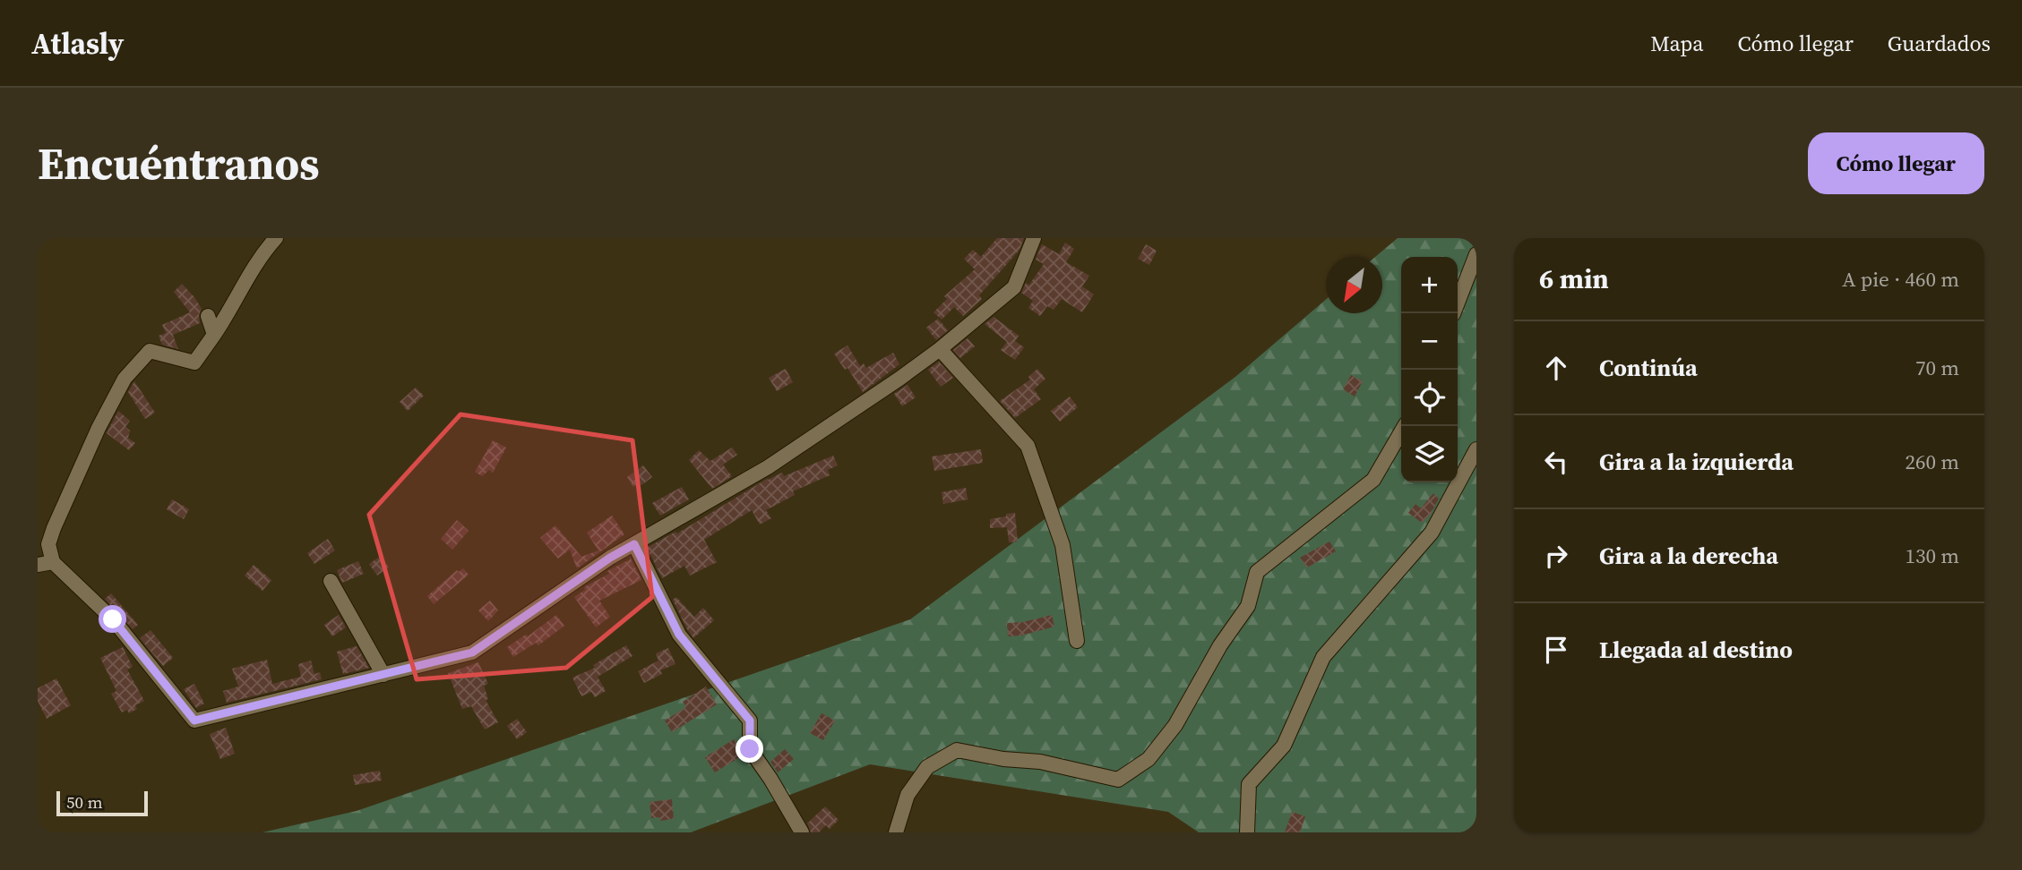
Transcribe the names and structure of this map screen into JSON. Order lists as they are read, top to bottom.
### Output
{
  "scale_bar": "50 m",
  "north": "bottom left",
  "page": {
    "header": "Atlasly",
    "nav": ["Mapa", "Cómo llegar", "Guardados"],
    "buttons": "Cómo llegar",
    "title": "Encuéntranos",
    "heading": ["6 min", "A pie · 460 m"],
    "map_buttons": ["+", "−"],
    "list": [
      ["Continúa", "70 m"],
      ["Gira a la izquierda", "260 m"],
      ["Gira a la derecha", "130 m"],
      "Llegada al destino"
    ],
    "scale": "50 m"
  }
}
